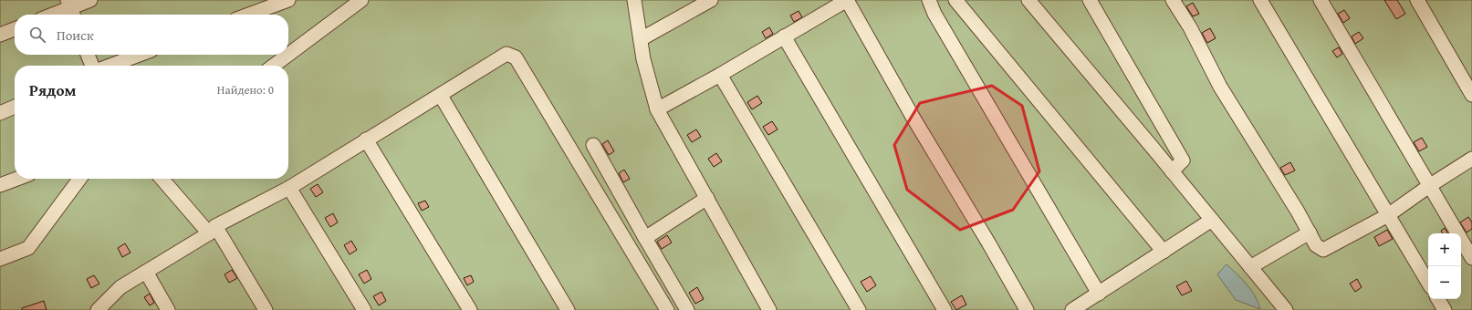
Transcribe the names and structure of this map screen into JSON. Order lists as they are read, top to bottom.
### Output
{
  "page": {
    "search": "Поиск",
    "heading": ["Рядом", "Найдено: 0"],
    "map_buttons": ["+", "−"]
  }
}
